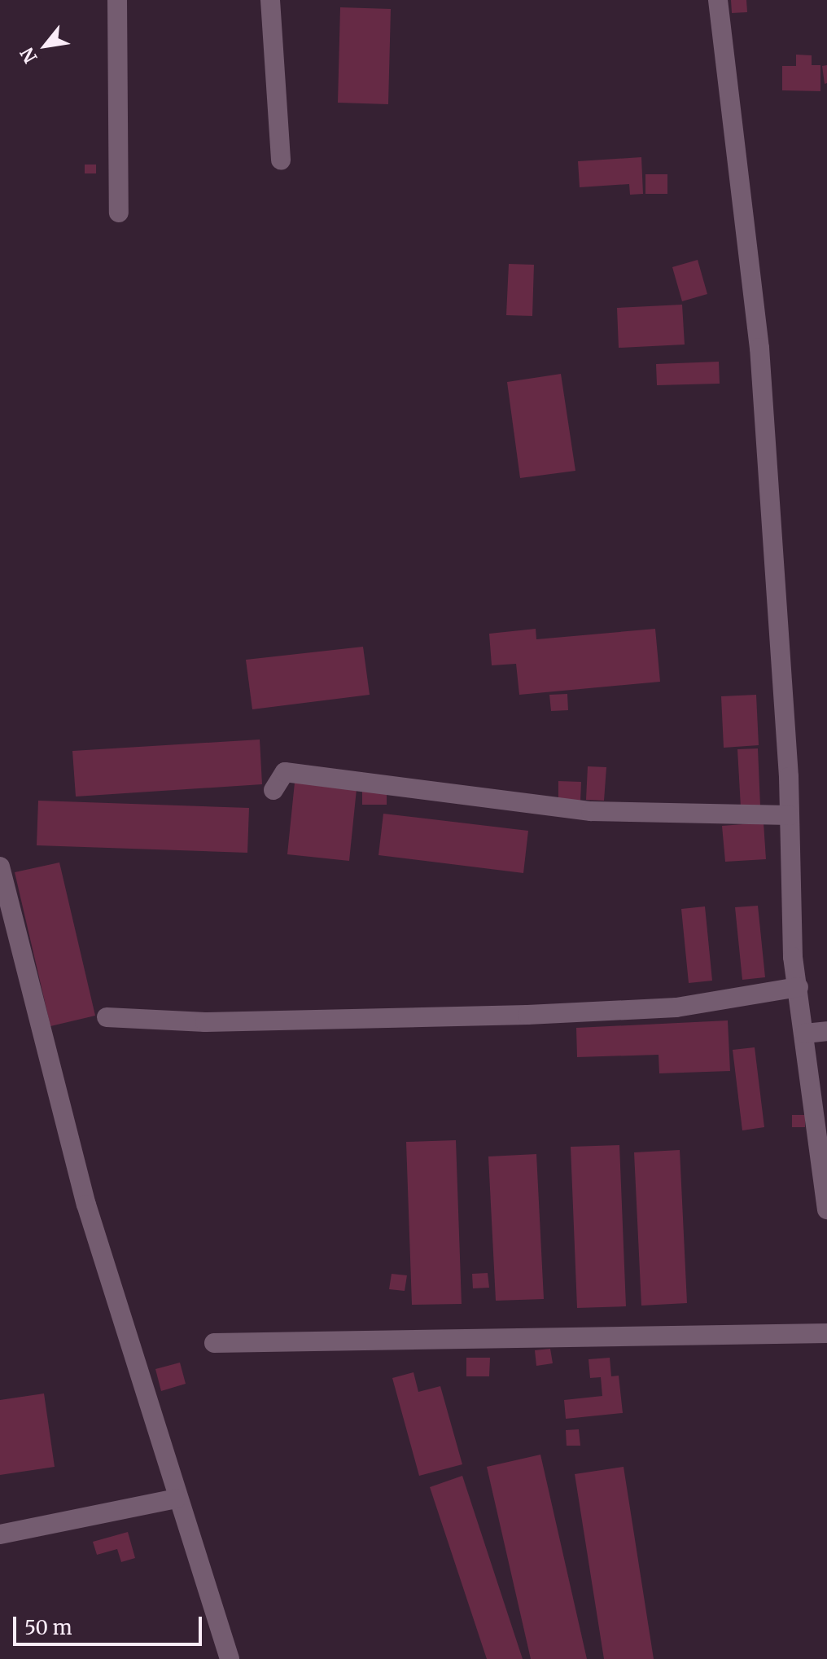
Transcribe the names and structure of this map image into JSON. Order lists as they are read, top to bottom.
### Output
{
  "scale_bar": "50 m",
  "north": "bottom left"
}
